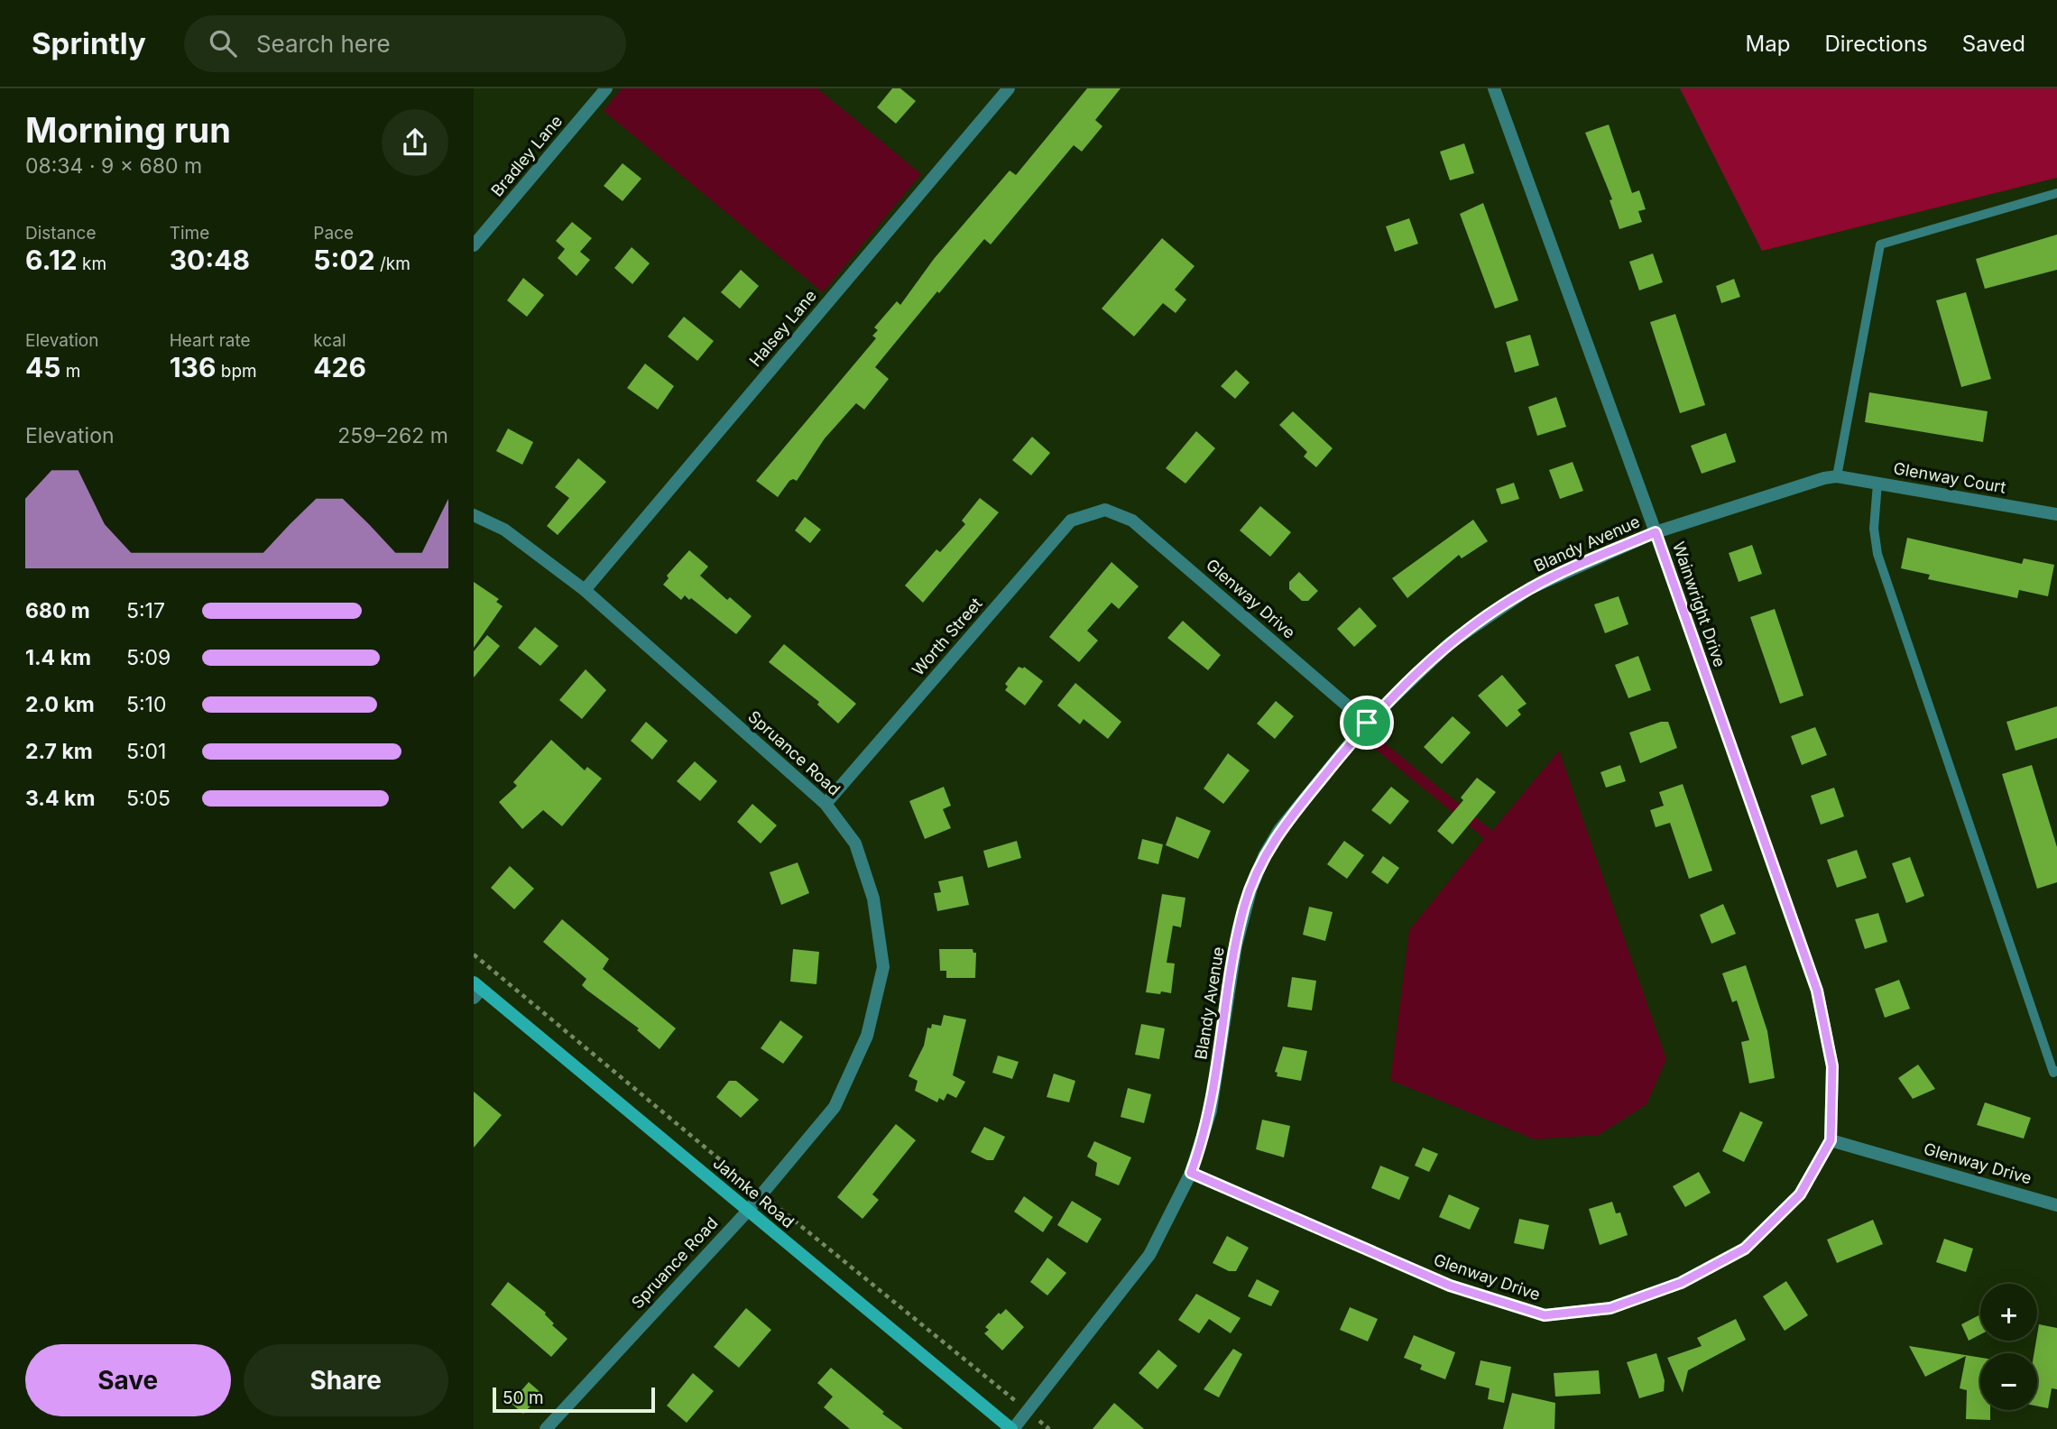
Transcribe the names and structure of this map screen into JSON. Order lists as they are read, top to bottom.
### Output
{
  "streets": {
    "main road": ["Jahnke Road"],
    "street": [
      "Bradley Lane",
      "Halsey Lane",
      "Glenway Court",
      "Blandy Avenue",
      "Glenway Drive",
      "Wainwright Drive",
      "Worth Street",
      "Spruance Road"
    ]
  },
  "crossings": [
    ["Halsey Lane", "Spruance Road"],
    ["Glenway Court", "Blandy Avenue"],
    ["Blandy Avenue", "Glenway Drive"],
    ["Blandy Avenue", "Wainwright Drive"],
    ["Blandy Avenue", "Jahnke Road"],
    ["Glenway Drive", "Wainwright Drive"],
    ["Glenway Drive", "Worth Street"],
    ["Worth Street", "Spruance Road"],
    ["Spruance Road", "Jahnke Road"]
  ],
  "scale_bar": "50 m",
  "page": {
    "header": "Sprintly",
    "search": "Search here",
    "nav": ["Map", "Directions", "Saved"],
    "heading": ["Morning run", "08:34 · 9 × 680 m"],
    "stats": [
      ["Distance", "6.12 km"],
      ["Time", "30:48"],
      ["Pace", "5:02 /km"],
      ["Elevation", "45 m"],
      ["Heart rate", "136 bpm"],
      ["kcal", "426"]
    ],
    "chart": ["Elevation", "259–262 m"],
    "list": [
      {
        "name": "680 m",
        "note": "5:17"
      },
      {
        "name": "1.4 km",
        "note": "5:09"
      },
      {
        "name": "2.0 km",
        "note": "5:10"
      },
      {
        "name": "2.7 km",
        "note": "5:01"
      },
      {
        "name": "3.4 km",
        "note": "5:05"
      }
    ],
    "map_buttons": ["+", "−"],
    "buttons": ["Save", "Share"],
    "scale": "50 m"
  }
}
